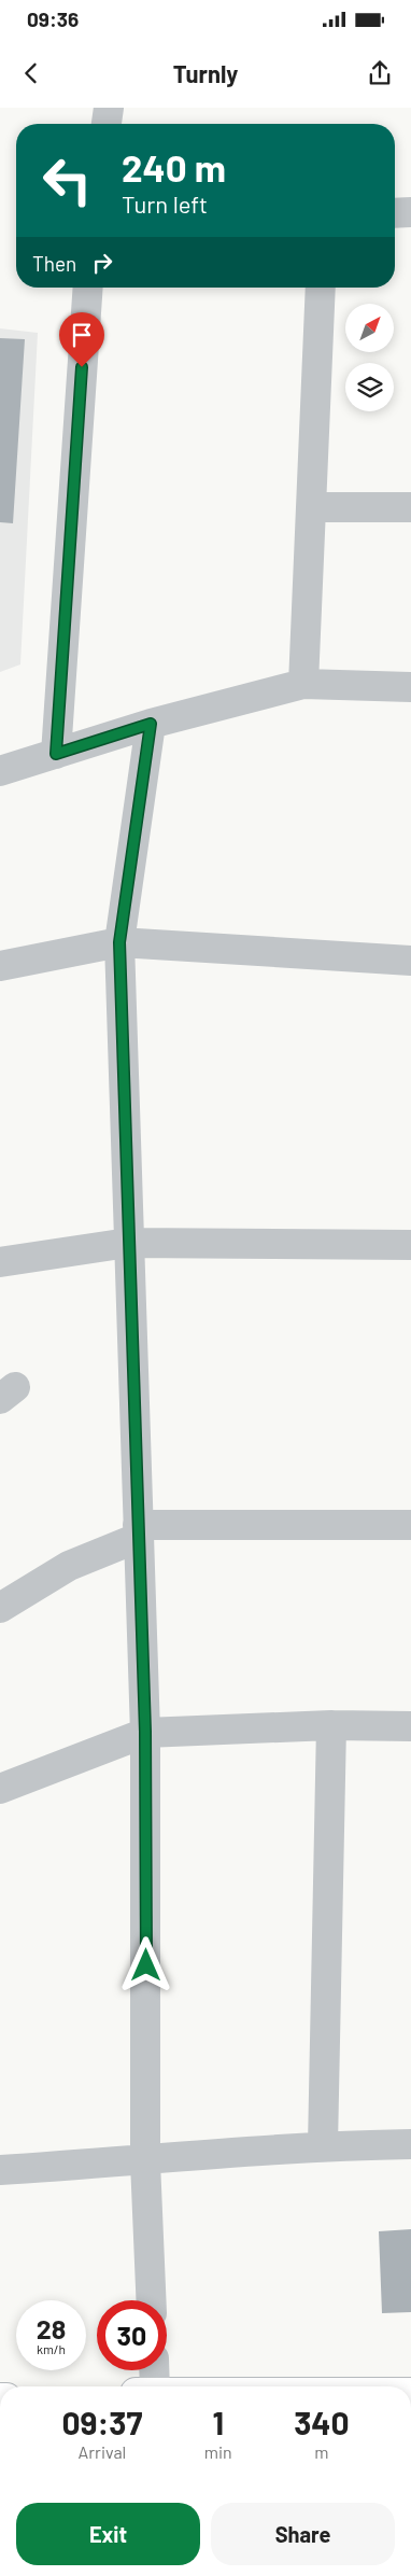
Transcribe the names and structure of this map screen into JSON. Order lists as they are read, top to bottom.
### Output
{
  "north": "top right",
  "page": {
    "status": "09:36",
    "header": "Turnly",
    "turn": ["240 m", "Turn left"],
    "then": "Then",
    "speed": "28 km/h",
    "limit": "30",
    "eta": [
      "09:37",
      "Arrival",
      "1",
      "min",
      "340",
      "m"
    ],
    "buttons": ["Exit", "Share"]
  }
}
